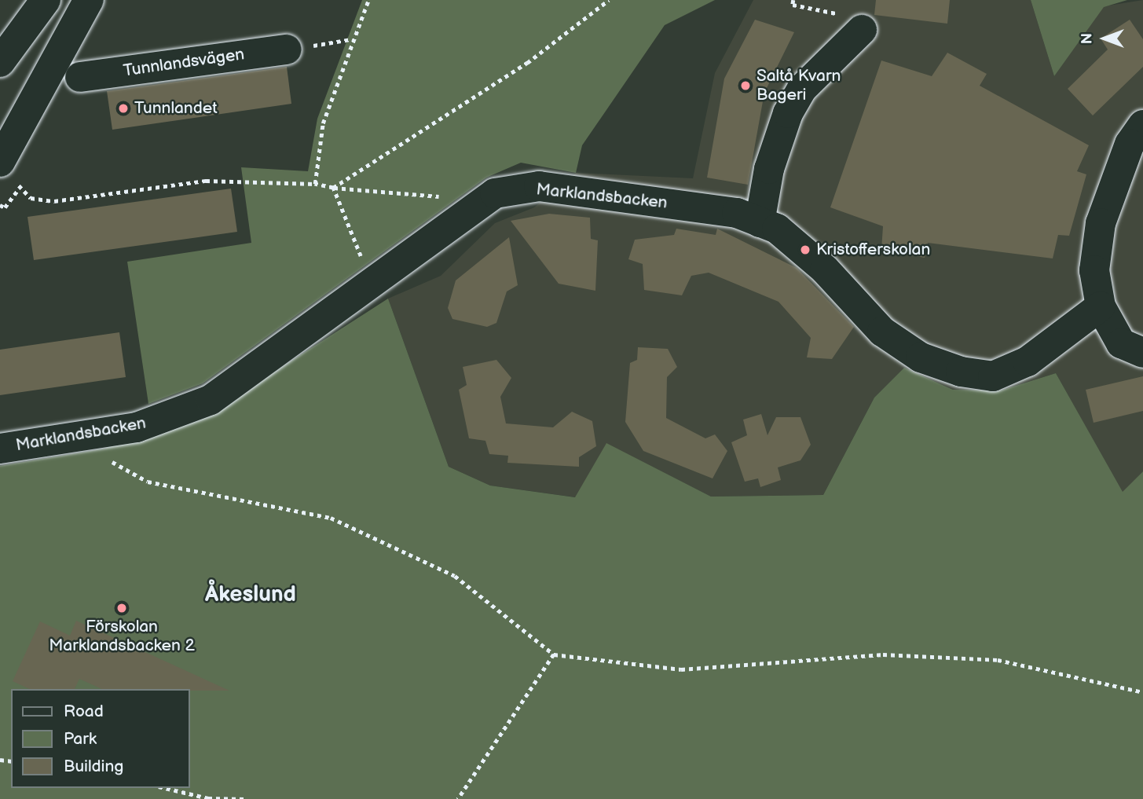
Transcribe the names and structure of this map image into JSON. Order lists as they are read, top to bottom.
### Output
{
  "streets": {
    "street": ["Tunnlandsvägen", "Marklandsbacken"]
  },
  "districts": ["Åkeslund"],
  "places": [
    "Saltå Kvarn Bageri",
    "Tunnlandet",
    "Kristofferskolan",
    "Förskolan Marklandsbacken 2"
  ],
  "legend": ["Road", "Park", "Building"],
  "north": "left"
}
